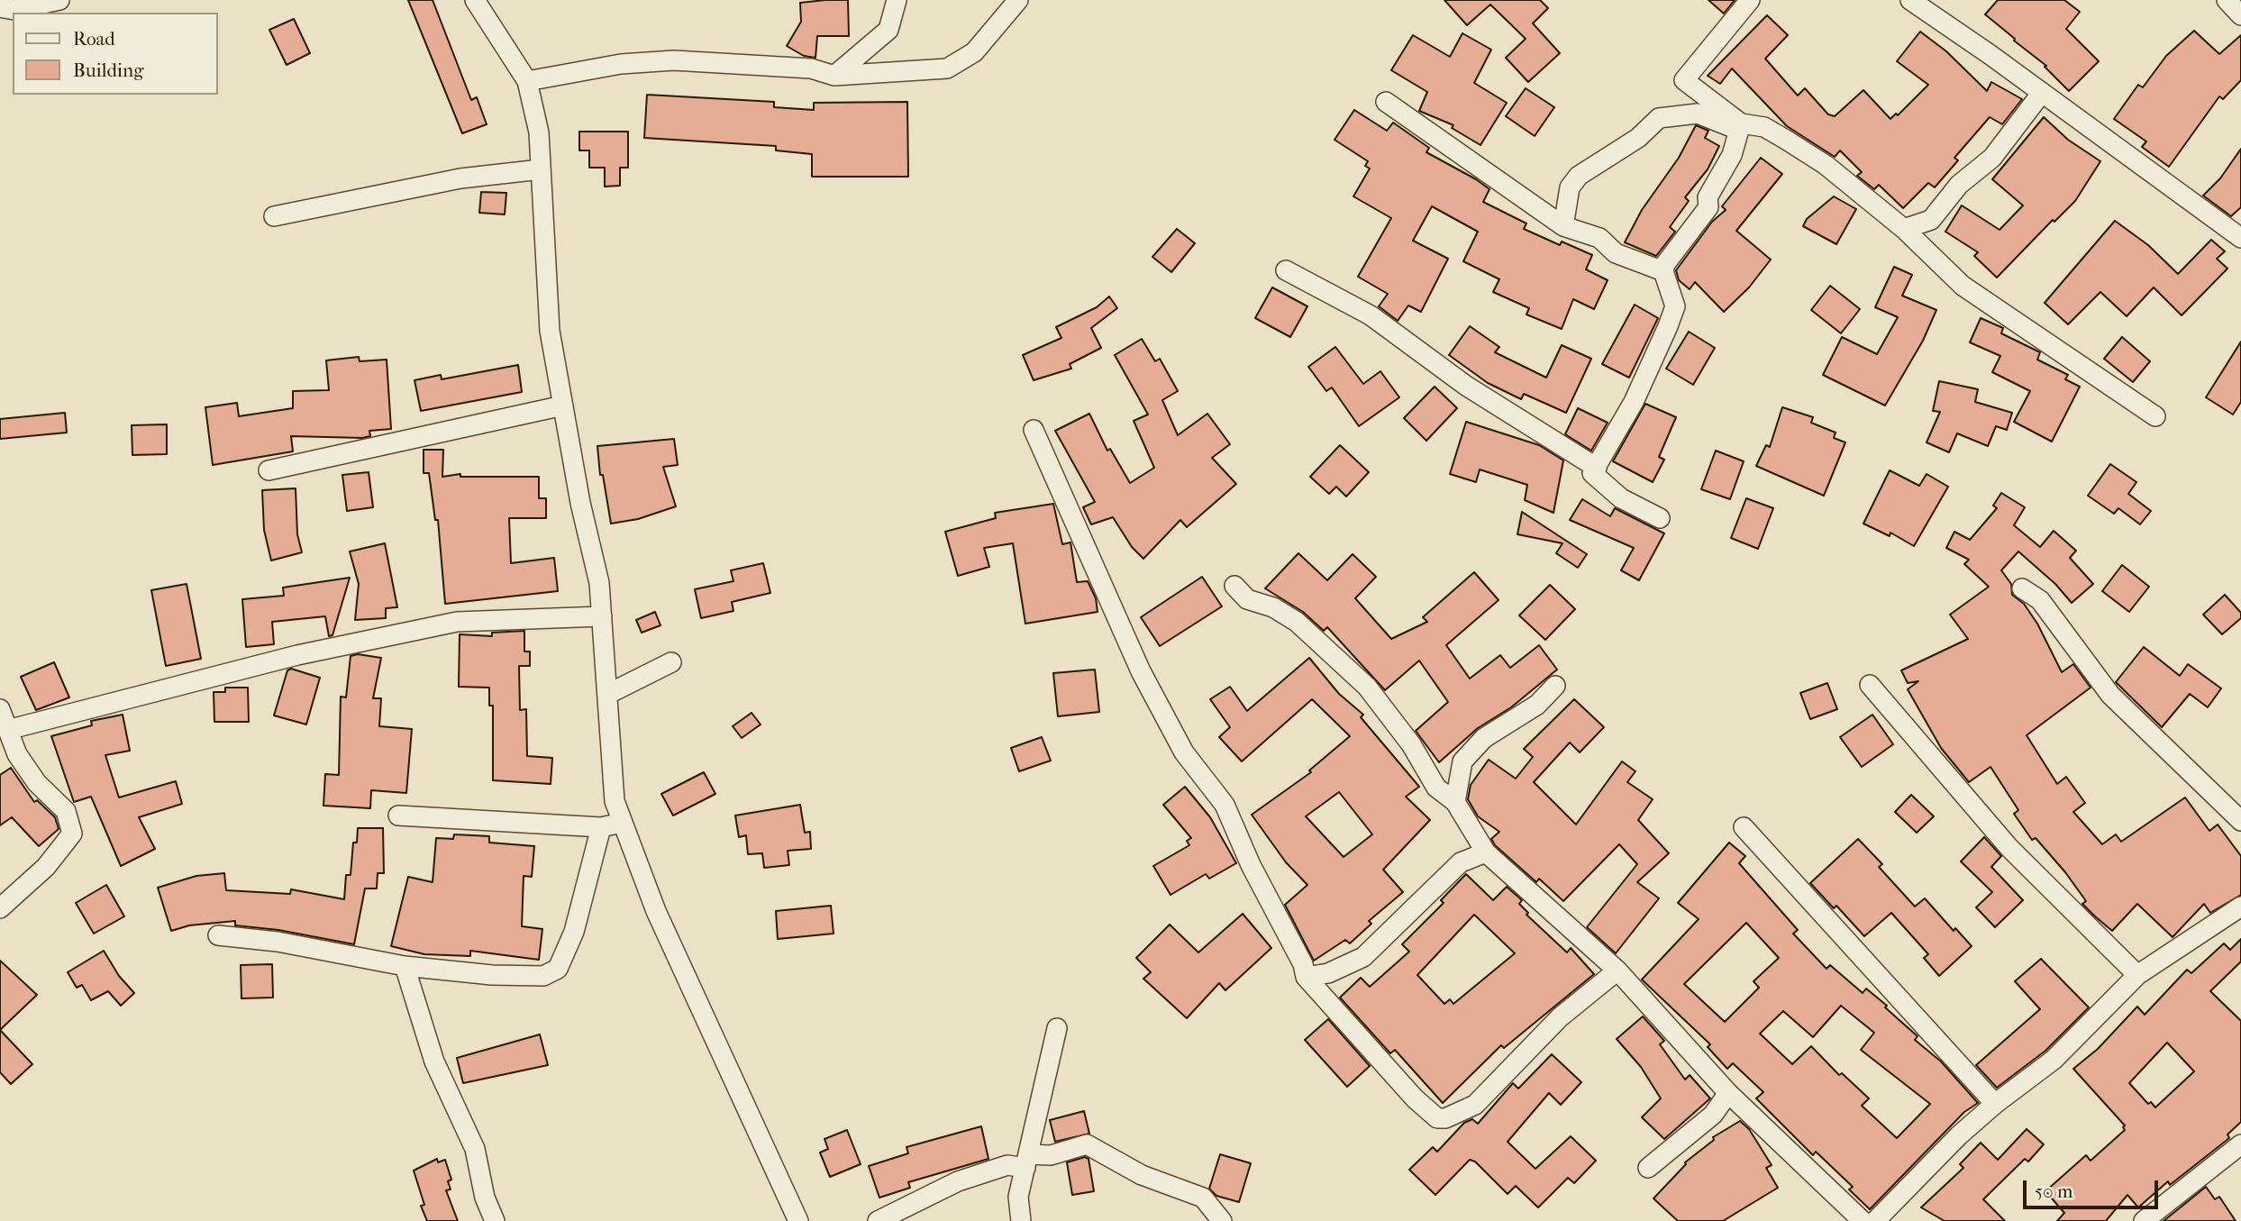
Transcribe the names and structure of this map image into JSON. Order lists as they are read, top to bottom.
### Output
{
  "legend": ["Road", "Building"],
  "scale_bar": "50 m"
}
